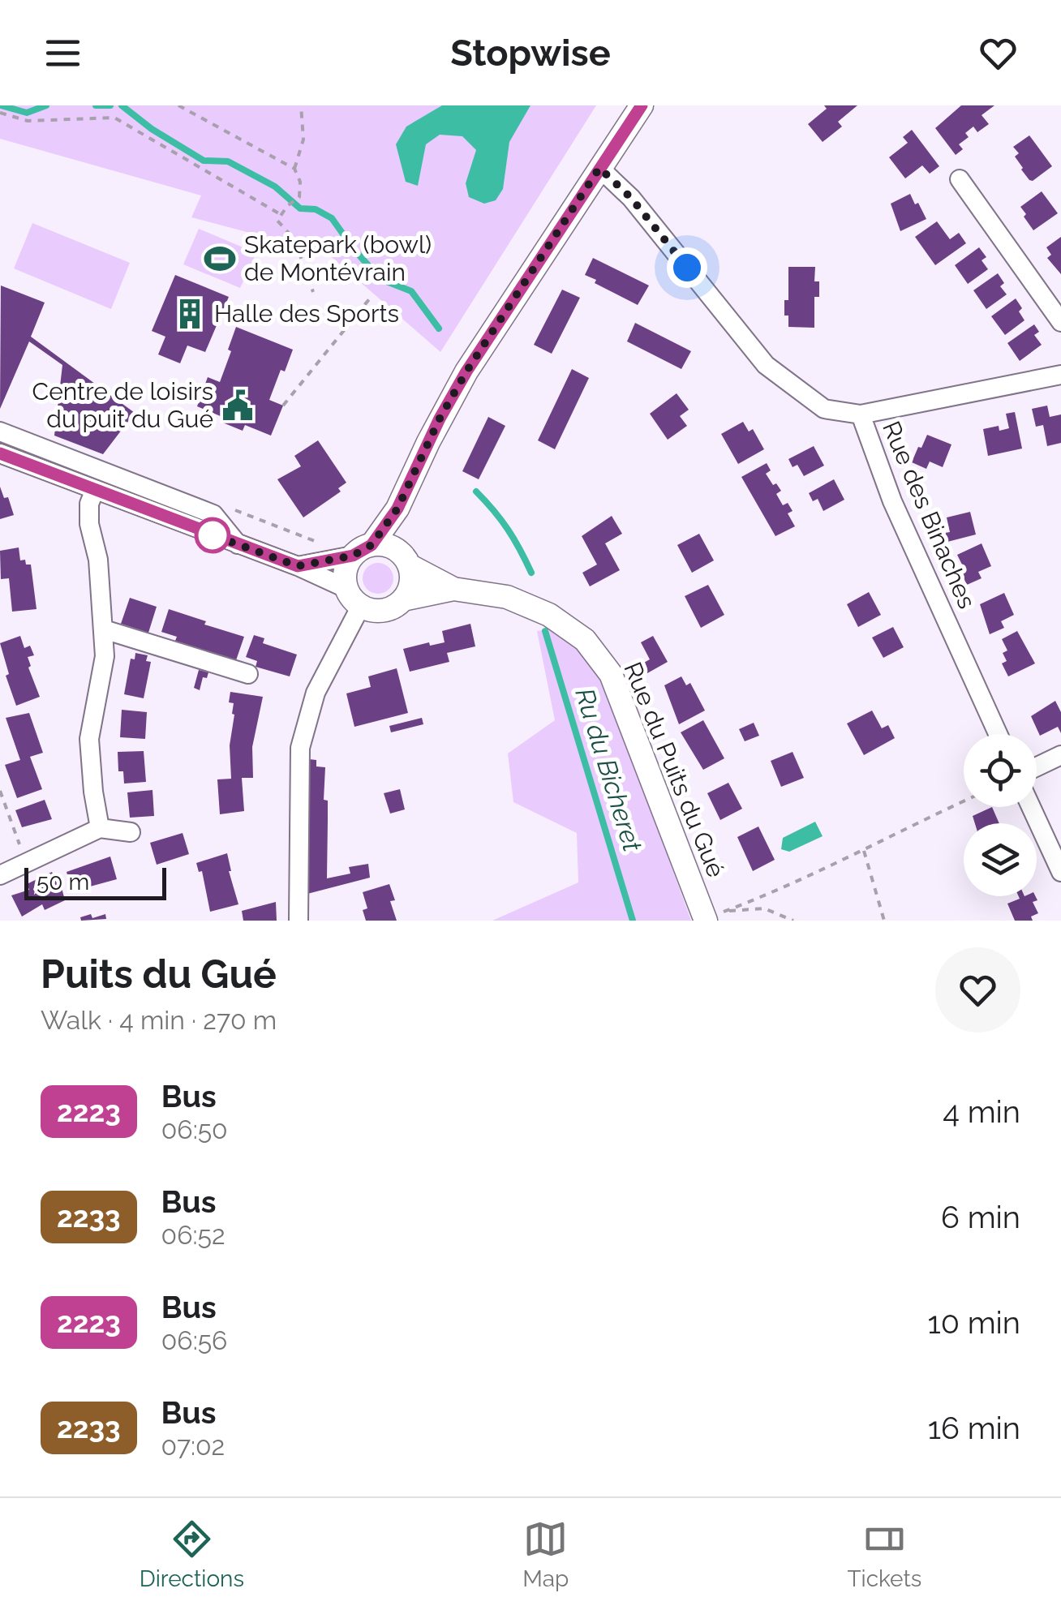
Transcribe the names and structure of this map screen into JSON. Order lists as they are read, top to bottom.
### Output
{
  "streets": {
    "main road": ["Rue du Puits du Gué"],
    "street": ["Rue des Binaches"]
  },
  "water": ["Ru du Bicheret"],
  "places": {
    "sports": ["Skatepark (bowl) de Montévrain"],
    "building": ["Halle des Sports"],
    "public building": ["Centre de loisirs du puit du Gué"]
  },
  "lines": ["bus line 2223"],
  "scale_bar": "50 m",
  "page": {
    "header": "Stopwise",
    "scale": "50 m",
    "heading": ["Puits du Gué", "Walk · 4 min · 270 m"],
    "list": [
      {
        "mark": "2223",
        "name": "Bus",
        "note": "06:50",
        "value": "4 min"
      },
      {
        "mark": "2233",
        "name": "Bus",
        "note": "06:52",
        "value": "6 min"
      },
      {
        "mark": "2223",
        "name": "Bus",
        "note": "06:56",
        "value": "10 min"
      },
      {
        "mark": "2233",
        "name": "Bus",
        "note": "07:02",
        "value": "16 min"
      }
    ],
    "tabs": ["Directions", "Map", "Tickets"]
  }
}
